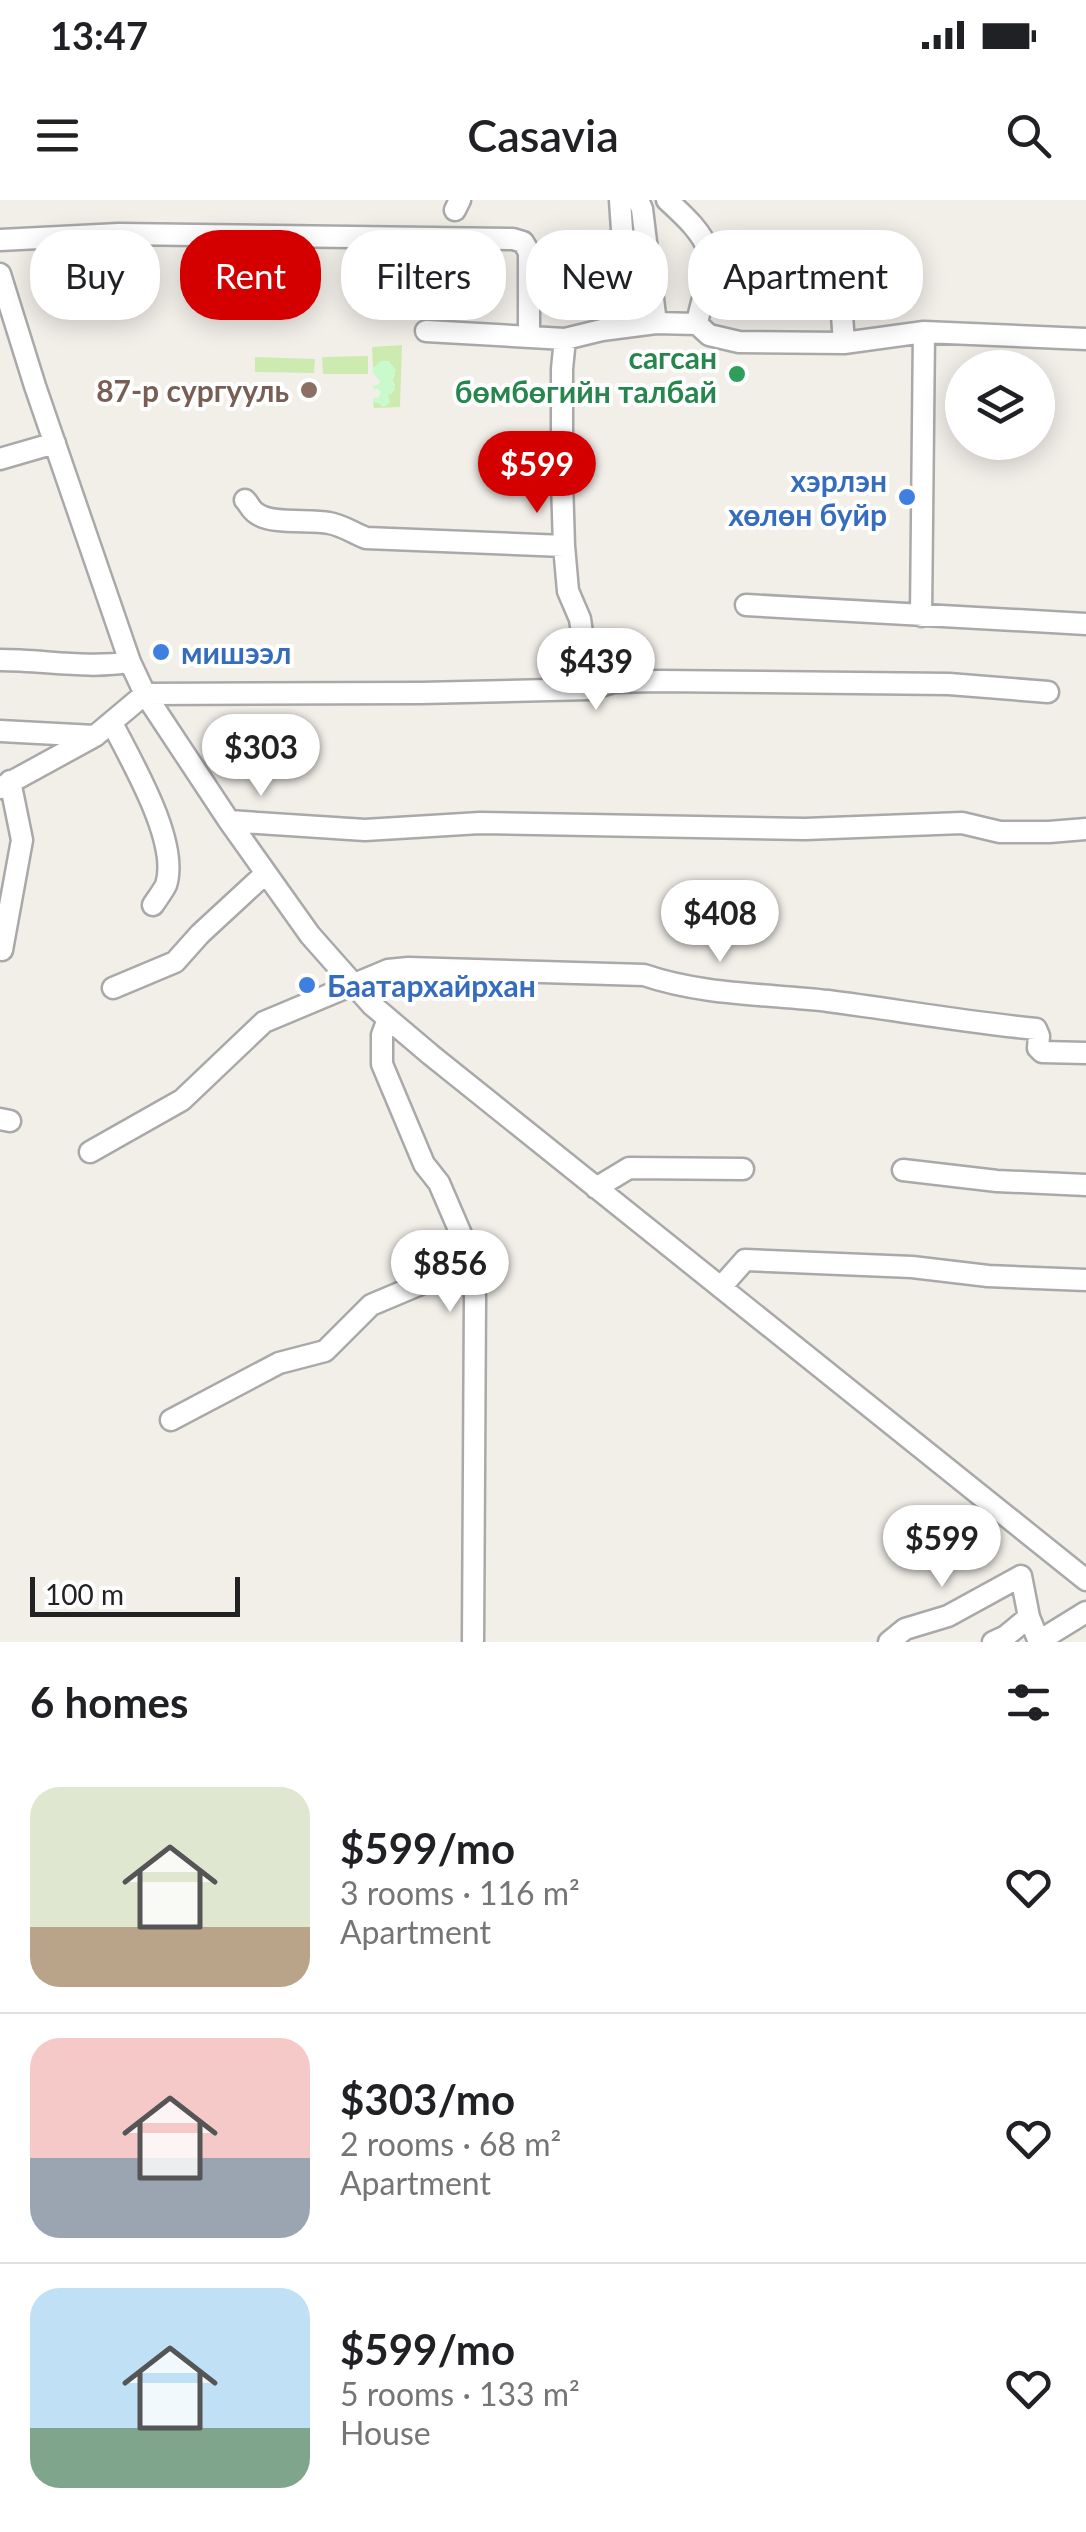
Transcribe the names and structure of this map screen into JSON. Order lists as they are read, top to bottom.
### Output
{
  "places": [
    "сагсан бөмбөгийн талбай",
    "87-р сургууль",
    "хэрлэн хөлөн буйр",
    "мишээл",
    "Баатархайрхан"
  ],
  "scale_bar": "100 m",
  "page": {
    "status": "13:47",
    "header": "Casavia",
    "chip": [
      "Buy",
      "Rent",
      "Filters",
      "New",
      "Apartment"
    ],
    "price": [
      "$599",
      "$439",
      "$303",
      "$408",
      "$856",
      "$599"
    ],
    "scale": "100 m",
    "heading": "6 homes",
    "list": [
      {
        "name": "$599/mo",
        "note": "3 rooms · 116 m² · Apartment"
      },
      {
        "name": "$303/mo",
        "note": "2 rooms · 68 m² · Apartment"
      },
      {
        "name": "$599/mo",
        "note": "5 rooms · 133 m² · House"
      }
    ]
  }
}
